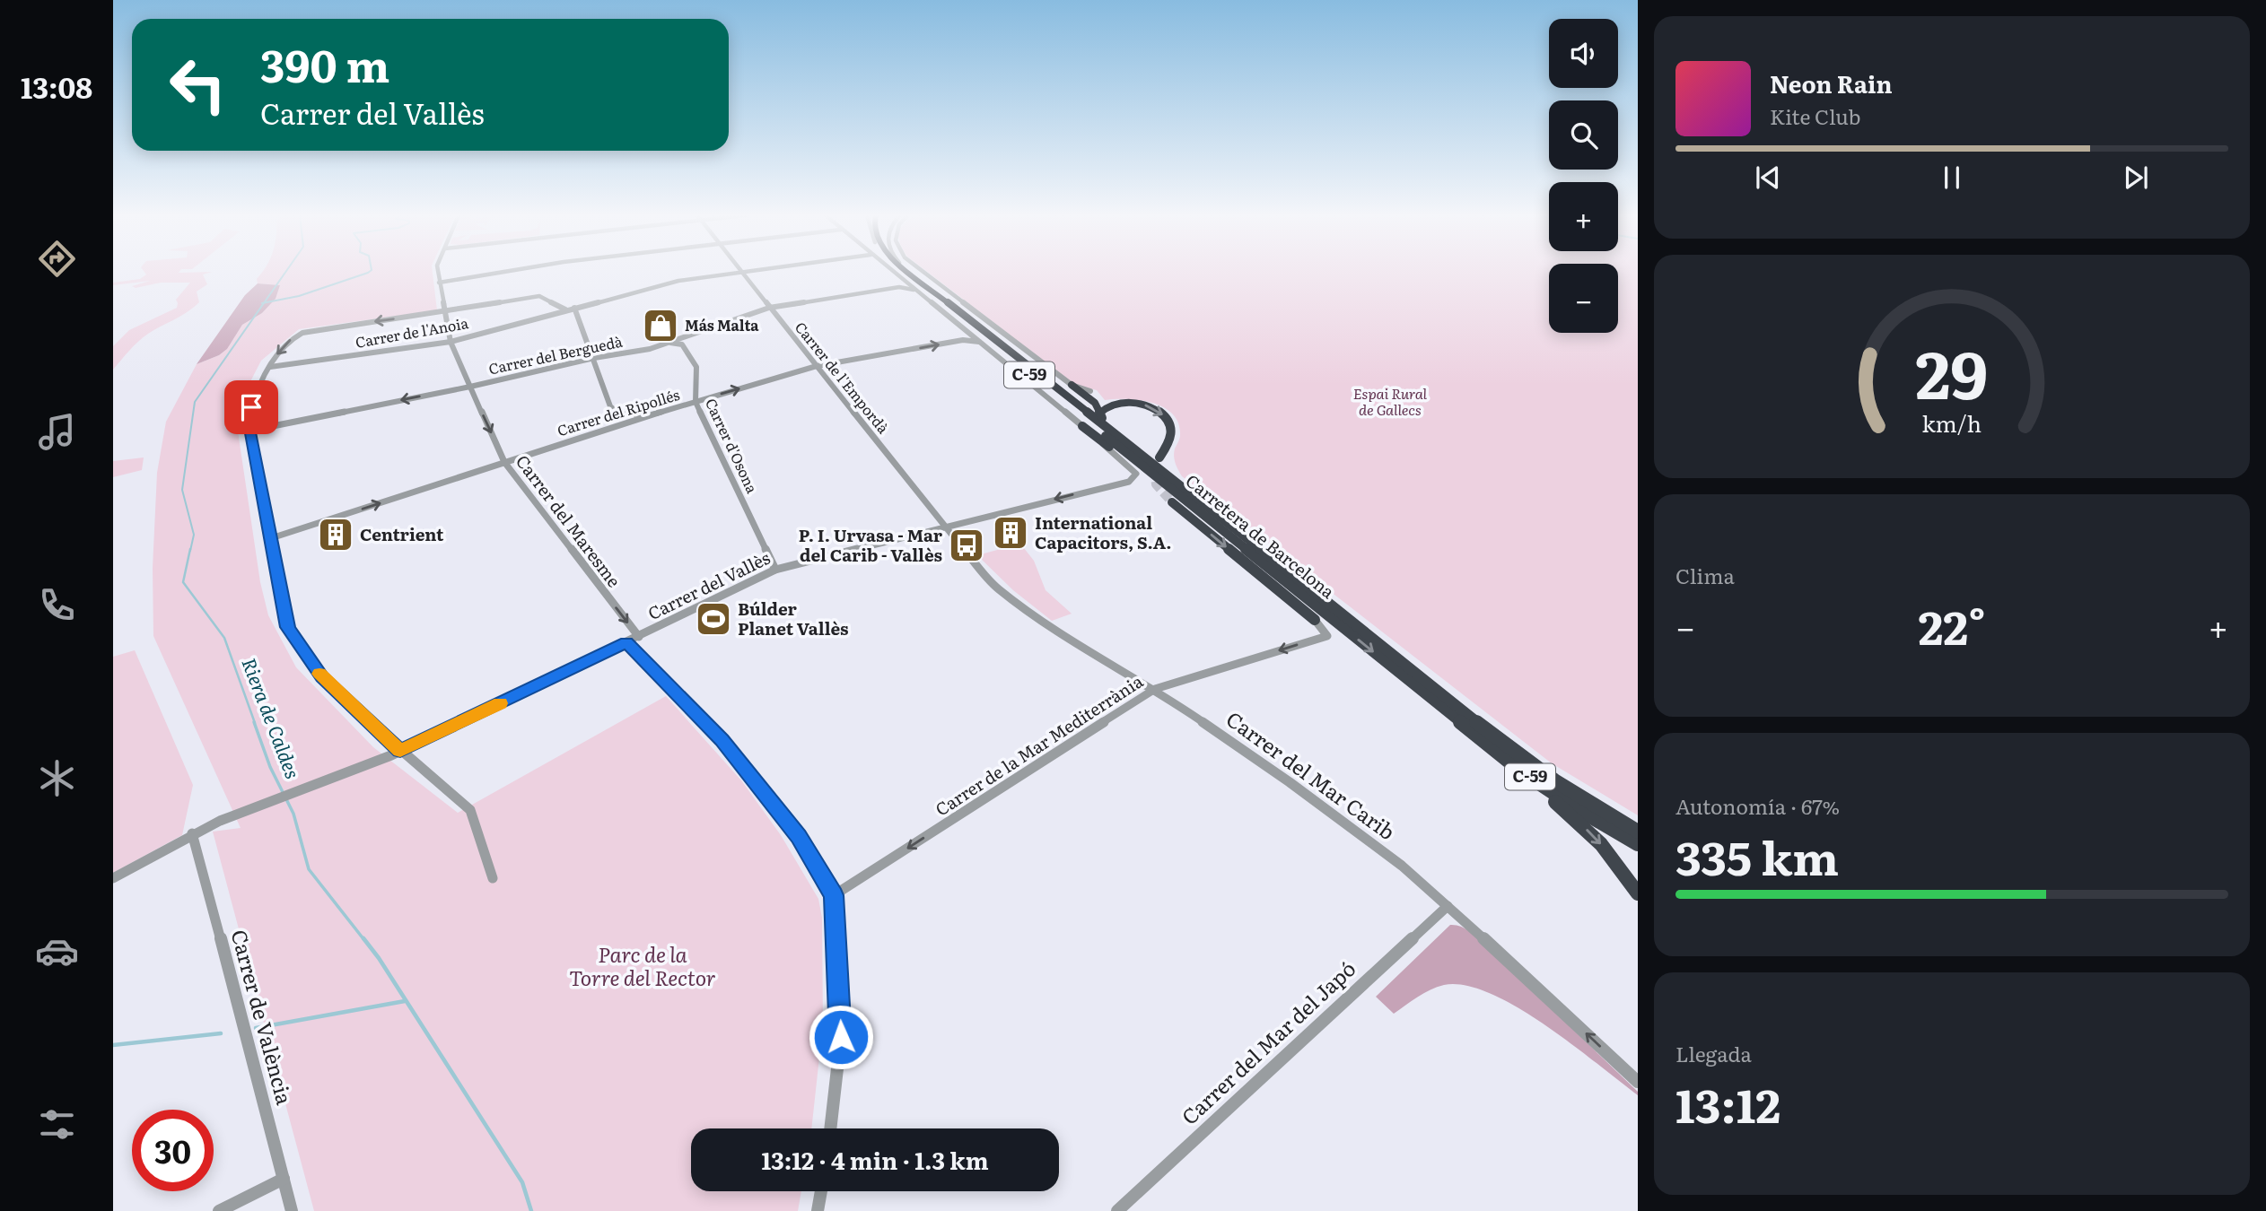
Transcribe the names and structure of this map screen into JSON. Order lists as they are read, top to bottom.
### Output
{
  "streets": {
    "highway": ["C-59", "Carretera de Barcelona"],
    "street": [
      "Carrer de l'Anoia",
      "Carrer del Berguedà",
      "Carrer de l'Empordà",
      "Carrer del Ripollés",
      "Carrer d'Osona",
      "Carrer del Maresme",
      "Carrer del Vallès",
      "Carrer de la Mar Mediterrània",
      "Carrer del Mar Carib",
      "Carrer de València",
      "Carrer del Mar del Japó"
    ]
  },
  "crossings": [
    ["Carrer de l'Anoia", "Carrer de l'Empordà"],
    ["Carrer de l'Anoia", "Carrer del Maresme"],
    ["Carrer del Berguedà", "Carrer de l'Empordà"],
    ["Carrer del Berguedà", "Carrer d'Osona"],
    ["Carrer del Berguedà", "Carrer del Maresme"],
    ["Carrer de l'Empordà", "Carrer del Ripollés"],
    ["Carrer de l'Empordà", "Carrer del Vallès"],
    ["Carrer de l'Empordà", "Carrer del Mar Carib"],
    ["Carrer del Ripollés", "Carrer d'Osona"],
    ["Carrer del Ripollés", "Carrer del Maresme"],
    ["Carrer d'Osona", "Carrer del Vallès"],
    ["Carrer del Maresme", "Carrer del Vallès"],
    ["Carrer del Vallès", "Carrer del Mar Carib"],
    ["Carrer del Vallès", "Carrer de València"],
    ["Carrer de la Mar Mediterrània", "Carrer del Mar Carib"],
    ["Carrer del Mar Carib", "Carrer del Mar del Japó"]
  ],
  "one_way": ["Carrer del Ripollés", "Carrer del Maresme", "Carrer de la Mar Mediterrània"],
  "water": ["Riera de Caldes"],
  "parks": ["Espai Rural de Gallecs", "Parc de la Torre del Rector"],
  "places": {
    "shop": ["Más Malta"],
    "building": ["International Capacitors, S.A.", "Centrient"],
    "bus stop": ["P. I. Urvasa - Mar del Carib - Vallès"],
    "sports": ["Búlder Planet Vallès"]
  },
  "page": {
    "tabs": "13:08",
    "map_buttons": ["+", "−"],
    "turn": ["390 m", "Carrer del Vallès"],
    "song": ["Neon Rain", "Kite Club"],
    "tile": [
      "Clima",
      ["Autonomía · 67%", "335 km"],
      ["Llegada", "13:12"]
    ],
    "heat": ["−", "22°", "+"],
    "limit": "30",
    "trip": "13:12 · 4 min · 1.3 km",
    "gauge": ["29", "km/h"]
  }
}
